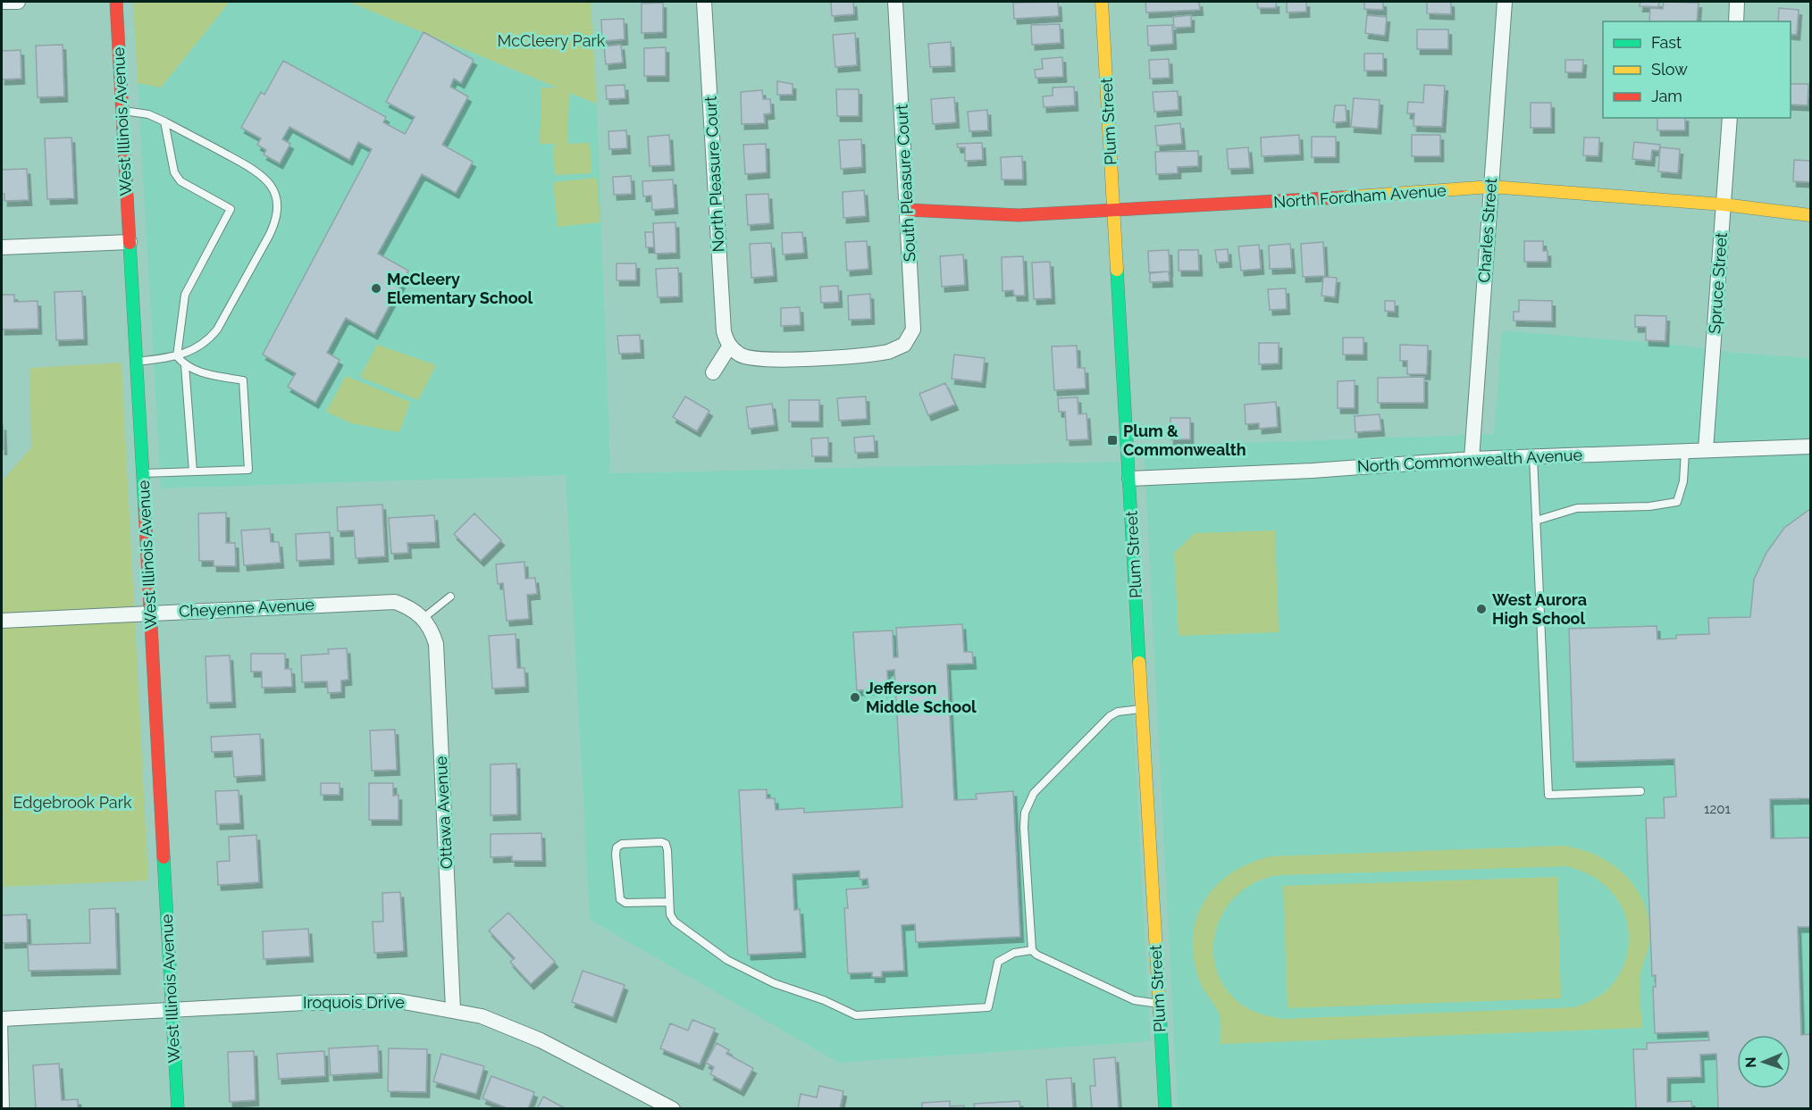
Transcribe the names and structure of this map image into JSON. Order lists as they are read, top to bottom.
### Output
{
  "streets": {
    "street": [
      "West Illinois Avenue",
      "Plum Street",
      "North Pleasure Court",
      "South Pleasure Court",
      "North Fordham Avenue",
      "Charles Street",
      "Spruce Street",
      "North Commonwealth Avenue",
      "Cheyenne Avenue",
      "Ottawa Avenue",
      "Iroquois Drive"
    ]
  },
  "crossings": [
    ["West Illinois Avenue", "Cheyenne Avenue"],
    ["West Illinois Avenue", "Iroquois Drive"],
    ["Plum Street", "North Fordham Avenue"],
    ["Plum Street", "North Commonwealth Avenue"],
    ["North Pleasure Court", "South Pleasure Court"],
    ["South Pleasure Court", "North Fordham Avenue"],
    ["North Fordham Avenue", "Charles Street"],
    ["North Fordham Avenue", "Spruce Street"],
    ["Charles Street", "North Commonwealth Avenue"],
    ["Spruce Street", "North Commonwealth Avenue"],
    ["Cheyenne Avenue", "Ottawa Avenue"],
    ["Ottawa Avenue", "Iroquois Drive"]
  ],
  "parks": ["McCleery Park", "Edgebrook Park"],
  "places": {
    "other": ["McCleery Elementary School", "West Aurora High School", "Jefferson Middle School"],
    "transit": ["Plum & Commonwealth"]
  },
  "house_numbers": ["1201"],
  "legend": ["Fast", "Slow", "Jam"],
  "north": "left"
}
